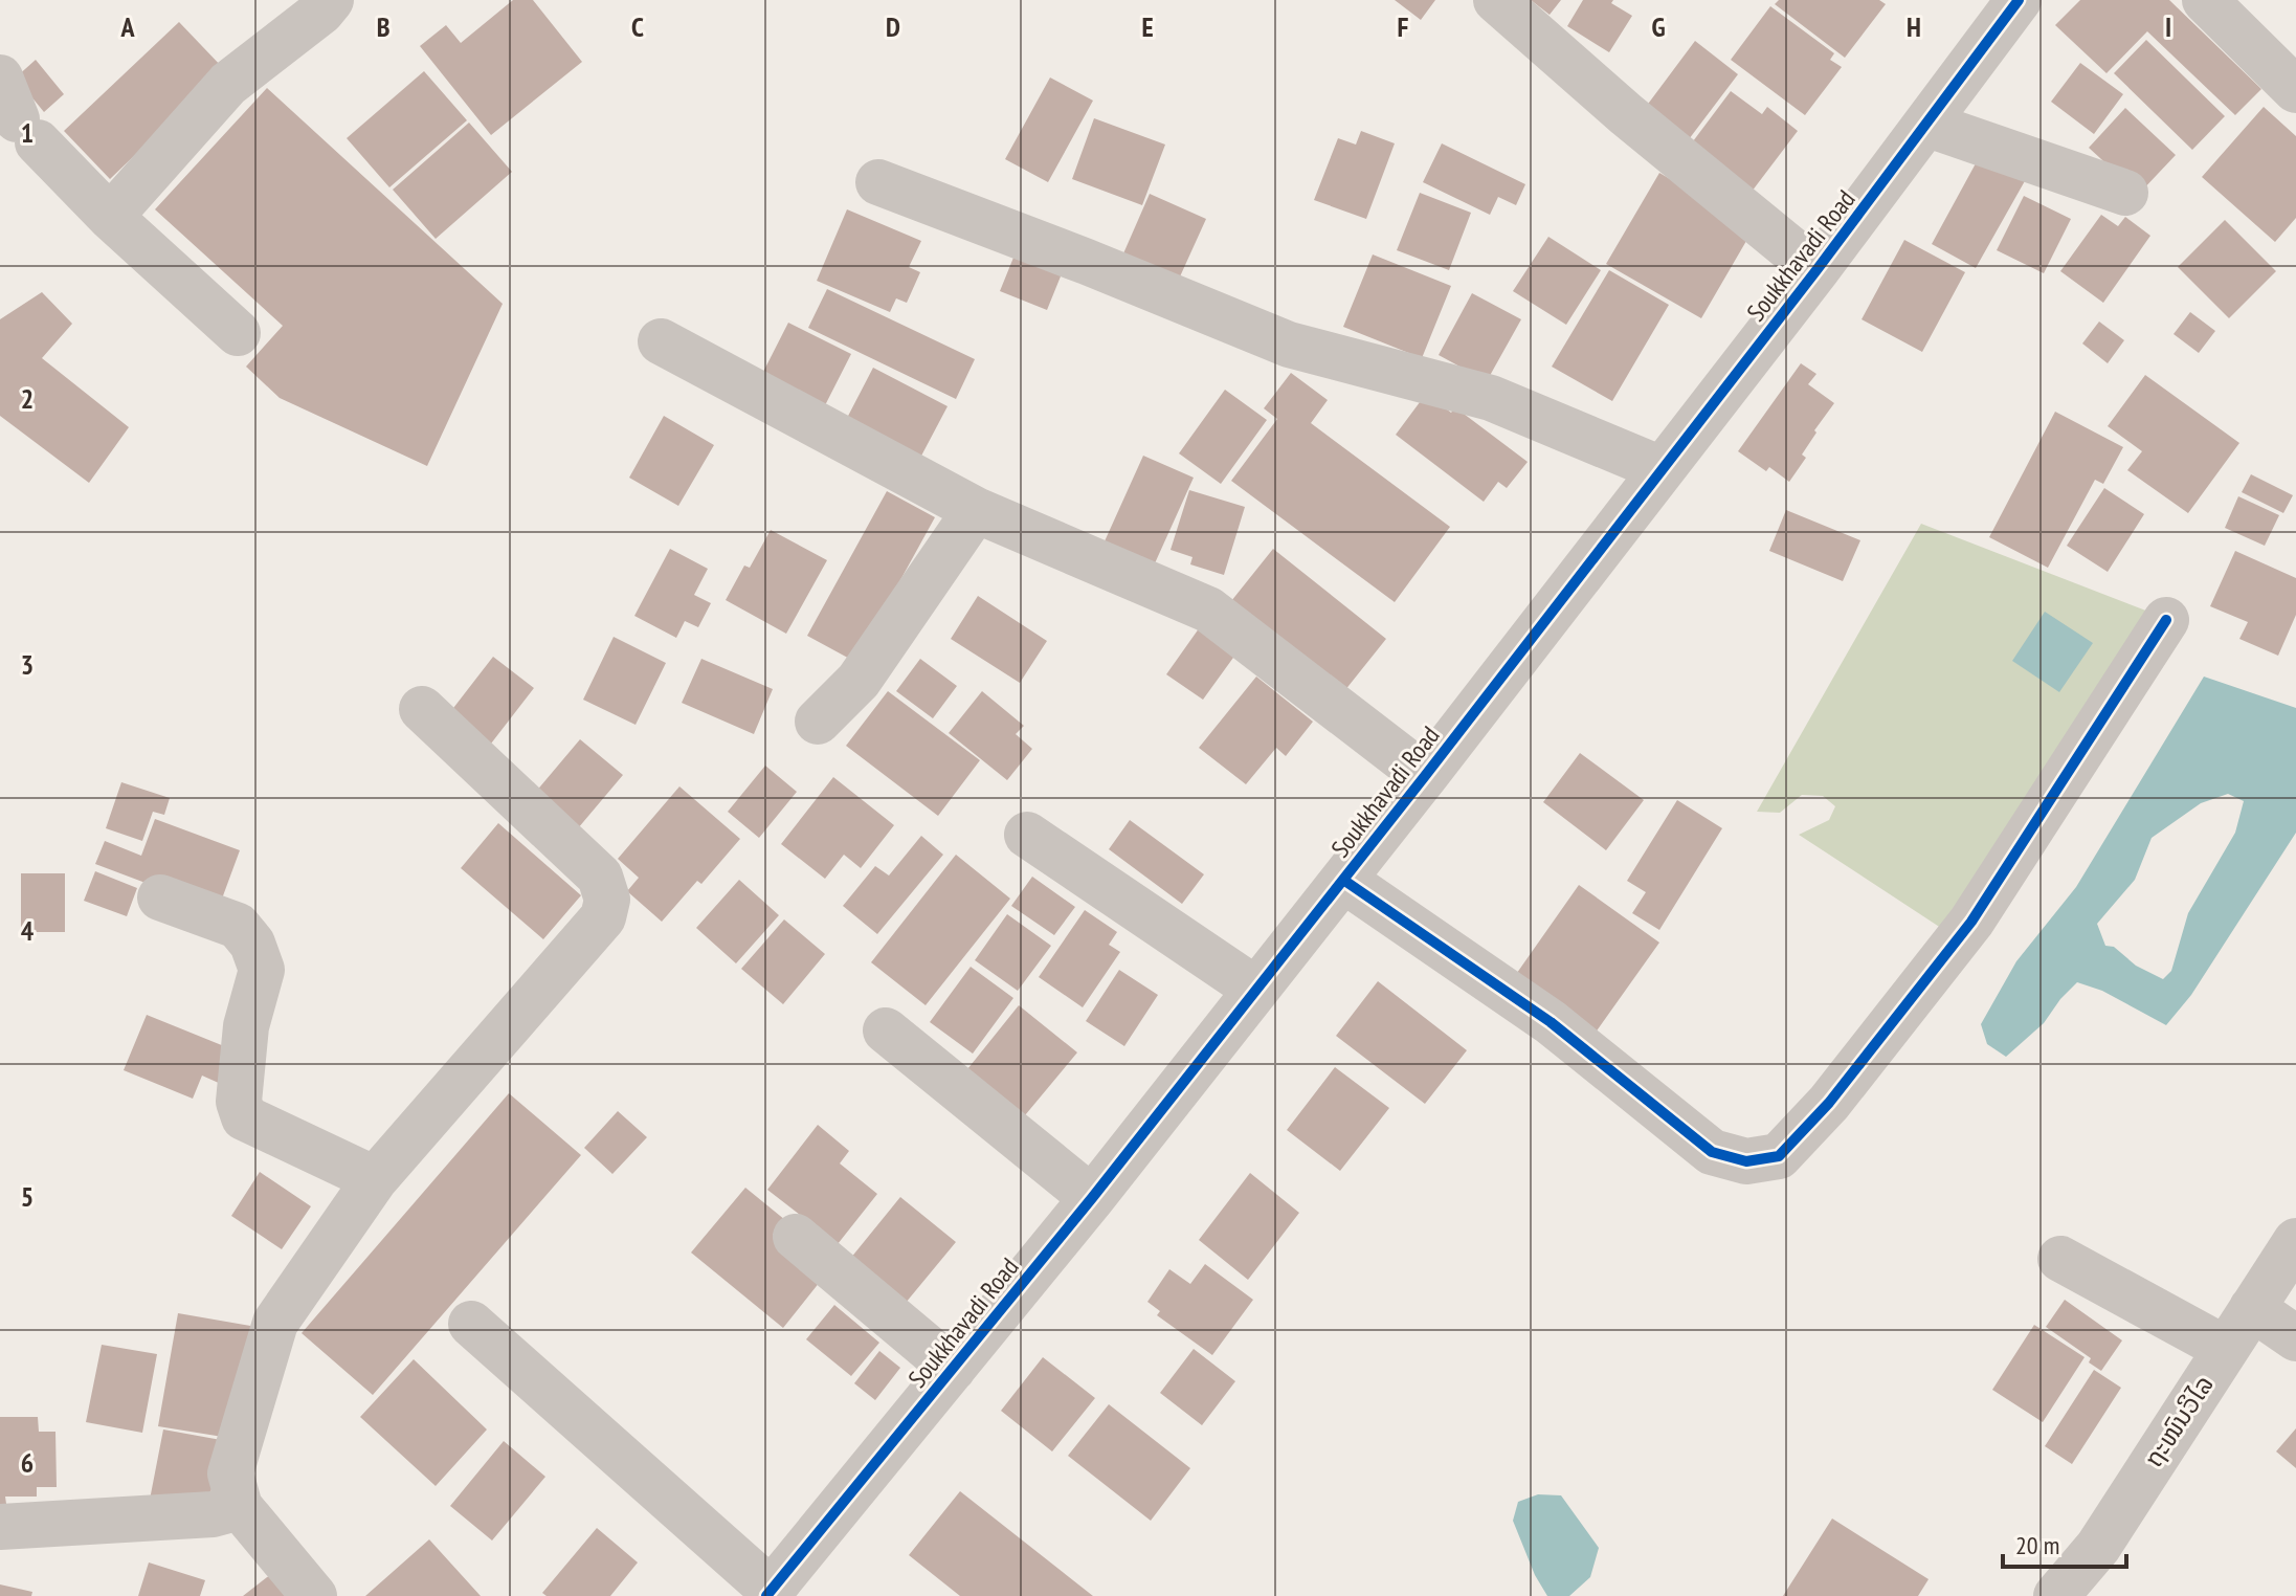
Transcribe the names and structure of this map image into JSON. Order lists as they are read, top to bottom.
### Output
{
  "streets": {
    "street": ["Soukkhavadi Road", "ຖະໜົນວິໄລ"]
  },
  "scale_bar": "20 m",
  "grid": {
    "columns": [
      "A",
      "B",
      "C",
      "D",
      "E",
      "F",
      "G",
      "H",
      "I"
    ],
    "rows": [
      "1",
      "2",
      "3",
      "4",
      "5",
      "6"
    ]
  }
}
